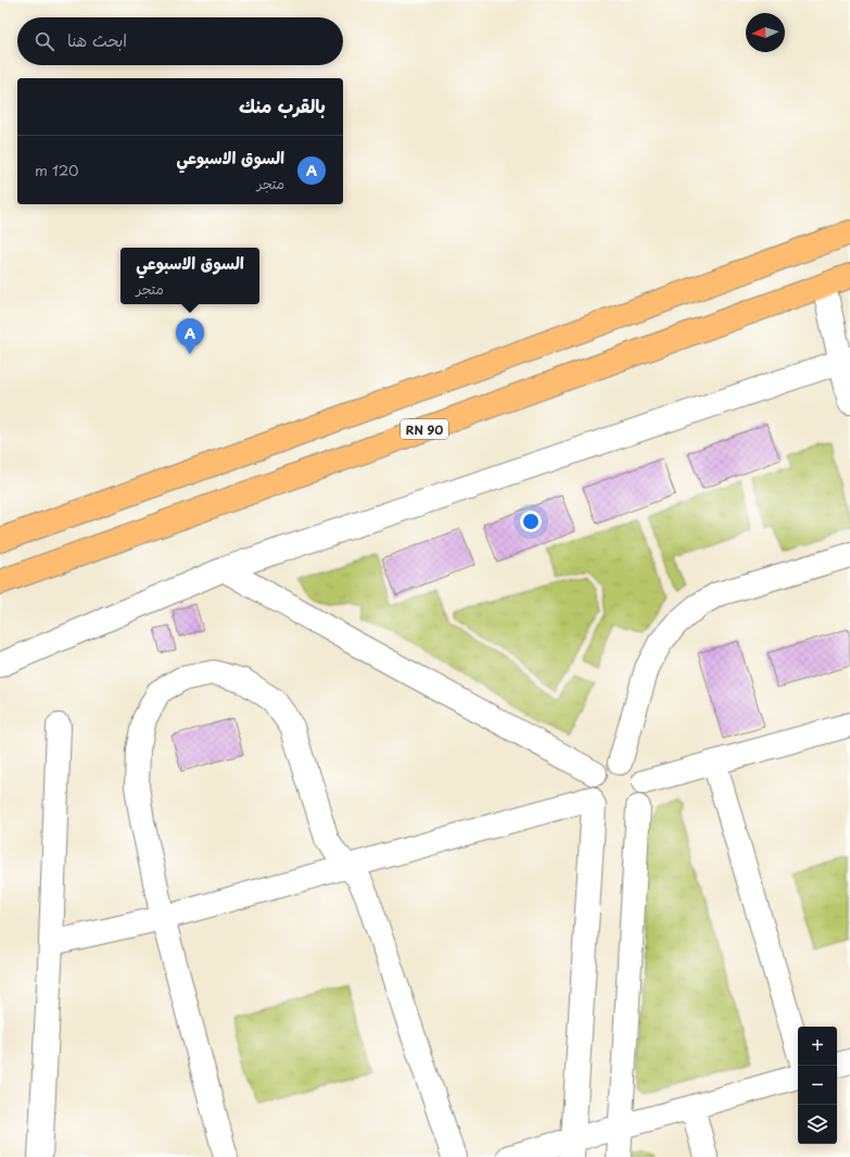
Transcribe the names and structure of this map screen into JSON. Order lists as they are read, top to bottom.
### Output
{
  "streets": {
    "highway": ["RN 90"]
  },
  "north": "left",
  "page": {
    "search": "ابحث هنا",
    "heading": "بالقرب منك",
    "list": [
      {
        "mark": "A",
        "name": "السوق الاسبوعي",
        "note": "متجر",
        "value": "120 m"
      }
    ],
    "popup": ["السوق الاسبوعي", "متجر"],
    "pins": "A",
    "map_buttons": ["+", "−"]
  }
}
